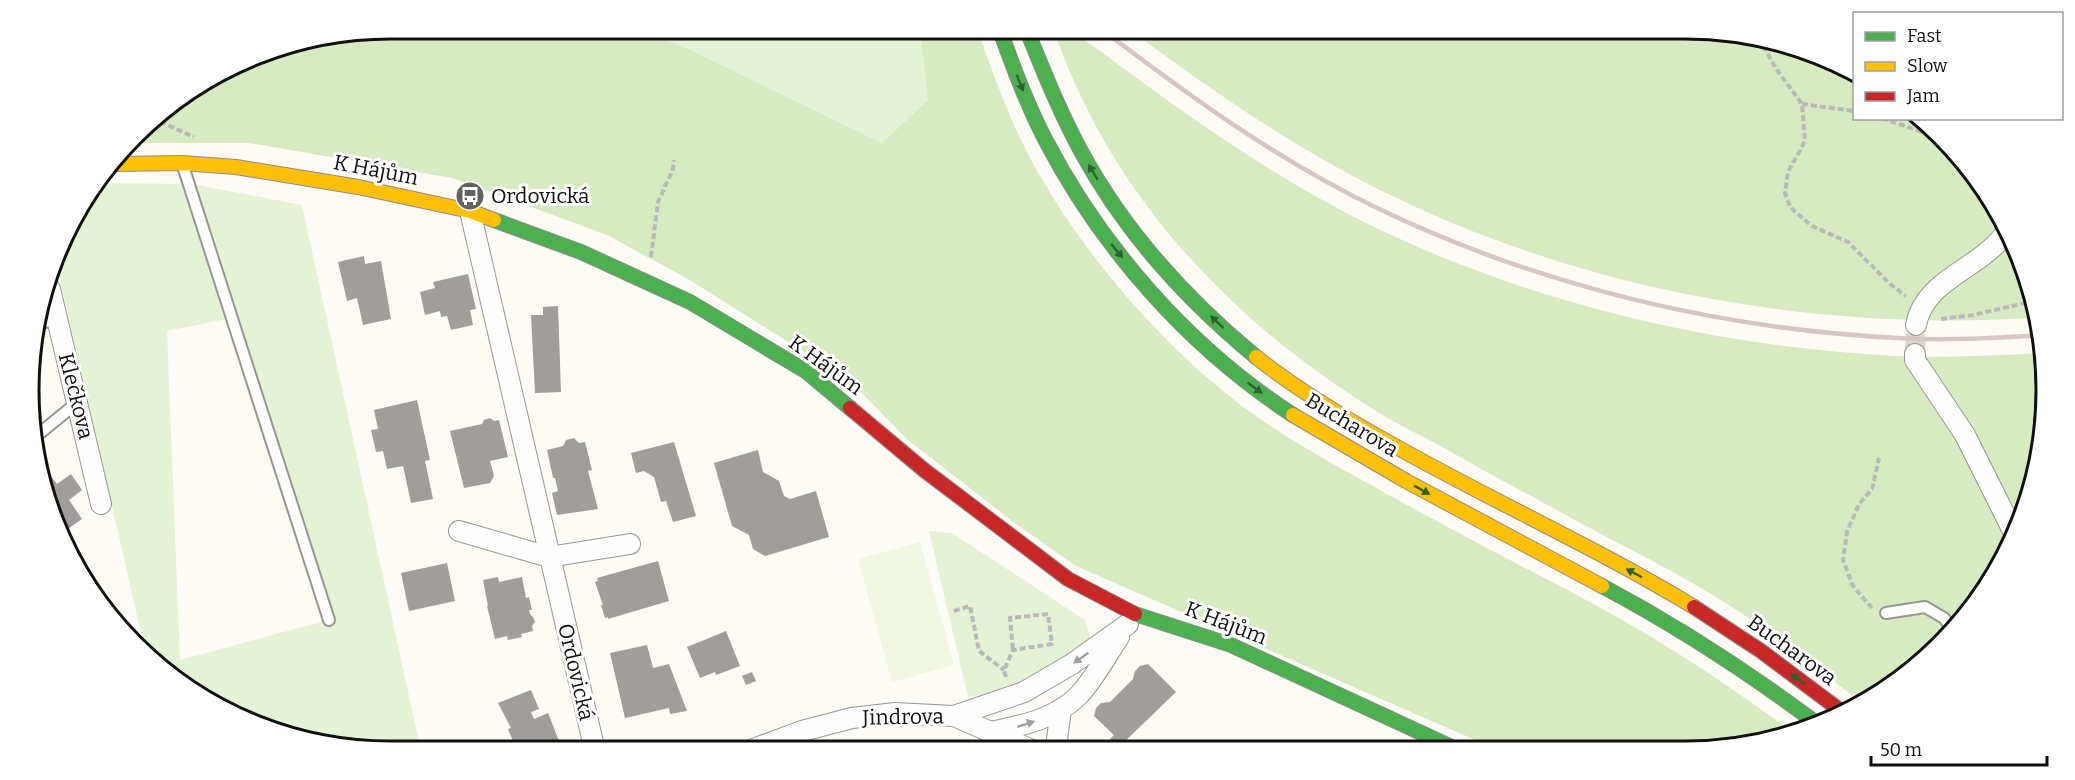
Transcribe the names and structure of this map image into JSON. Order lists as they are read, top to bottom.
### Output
{
  "streets": {
    "main road": ["K Hájům", "Bucharova"],
    "street": ["Klečkova", "Ordovická", "Jindrova"]
  },
  "crossings": [
    ["K Hájům", "Ordovická"],
    ["K Hájům", "Jindrova"]
  ],
  "places": {
    "bus stop": ["Ordovická"]
  },
  "legend": ["Fast", "Slow", "Jam"],
  "scale_bar": "50 m"
}
